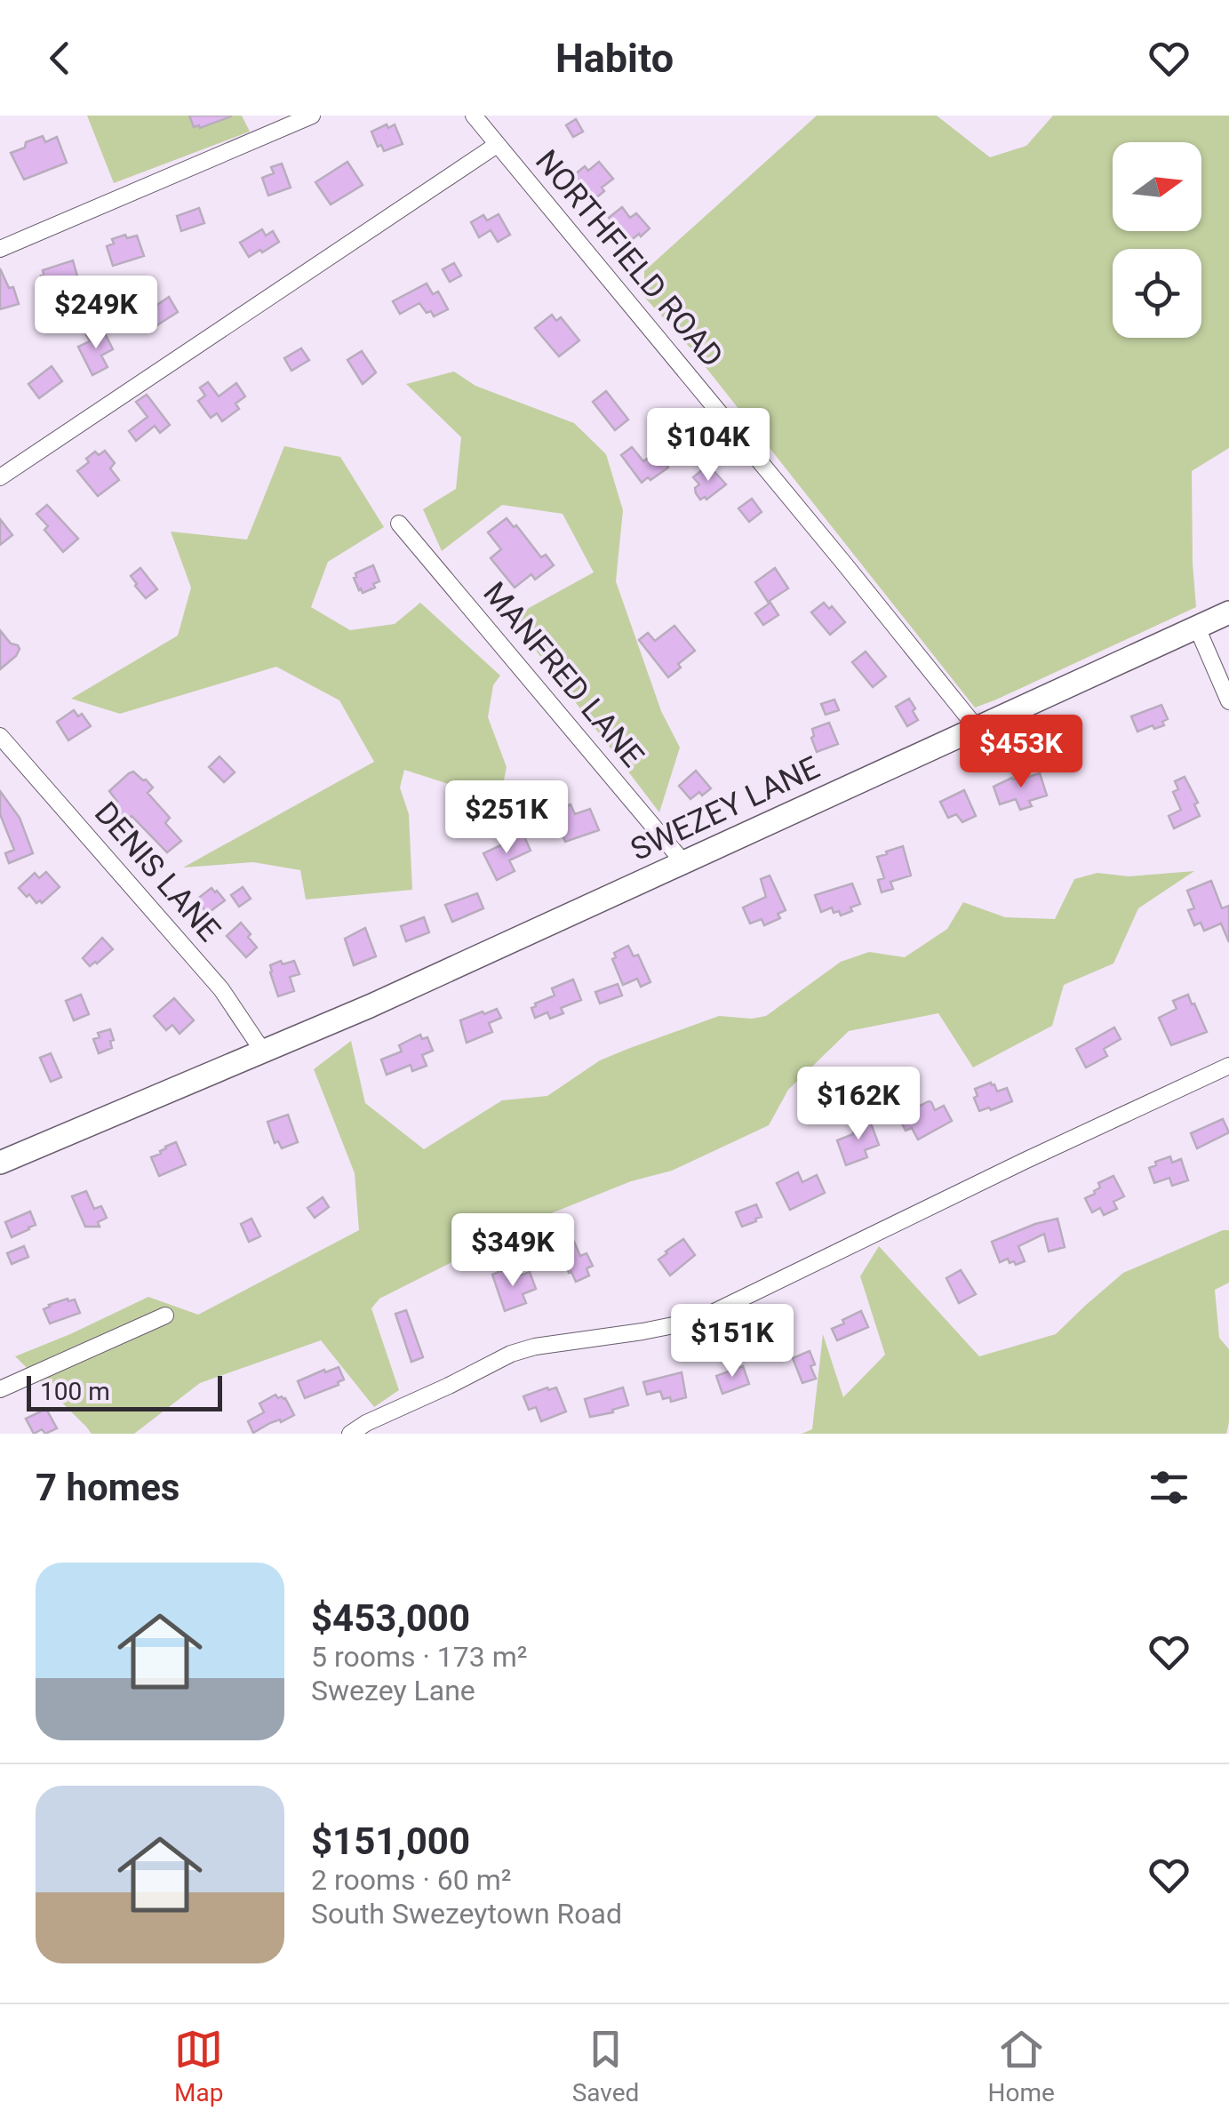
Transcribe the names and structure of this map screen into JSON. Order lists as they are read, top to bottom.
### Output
{
  "streets": {
    "street": [
      "NORTHFIELD ROAD",
      "MANFRED LANE",
      "SWEZEY LANE",
      "DENIS LANE"
    ]
  },
  "crossings": [
    ["NORTHFIELD ROAD", "SWEZEY LANE"],
    ["MANFRED LANE", "SWEZEY LANE"],
    ["SWEZEY LANE", "DENIS LANE"]
  ],
  "scale_bar": "100 m",
  "north": "right",
  "page": {
    "header": "Habito",
    "price": [
      "$249K",
      "$104K",
      "$453K",
      "$251K",
      "$162K",
      "$349K",
      "$151K"
    ],
    "scale": "100 m",
    "heading": "7 homes",
    "list": [
      {
        "name": "$453,000",
        "note": "5 rooms · 173 m² · Swezey Lane"
      },
      {
        "name": "$151,000",
        "note": "2 rooms · 60 m² · South Swezeytown Road"
      }
    ],
    "tabs": ["Map", "Saved", "Home"]
  }
}
